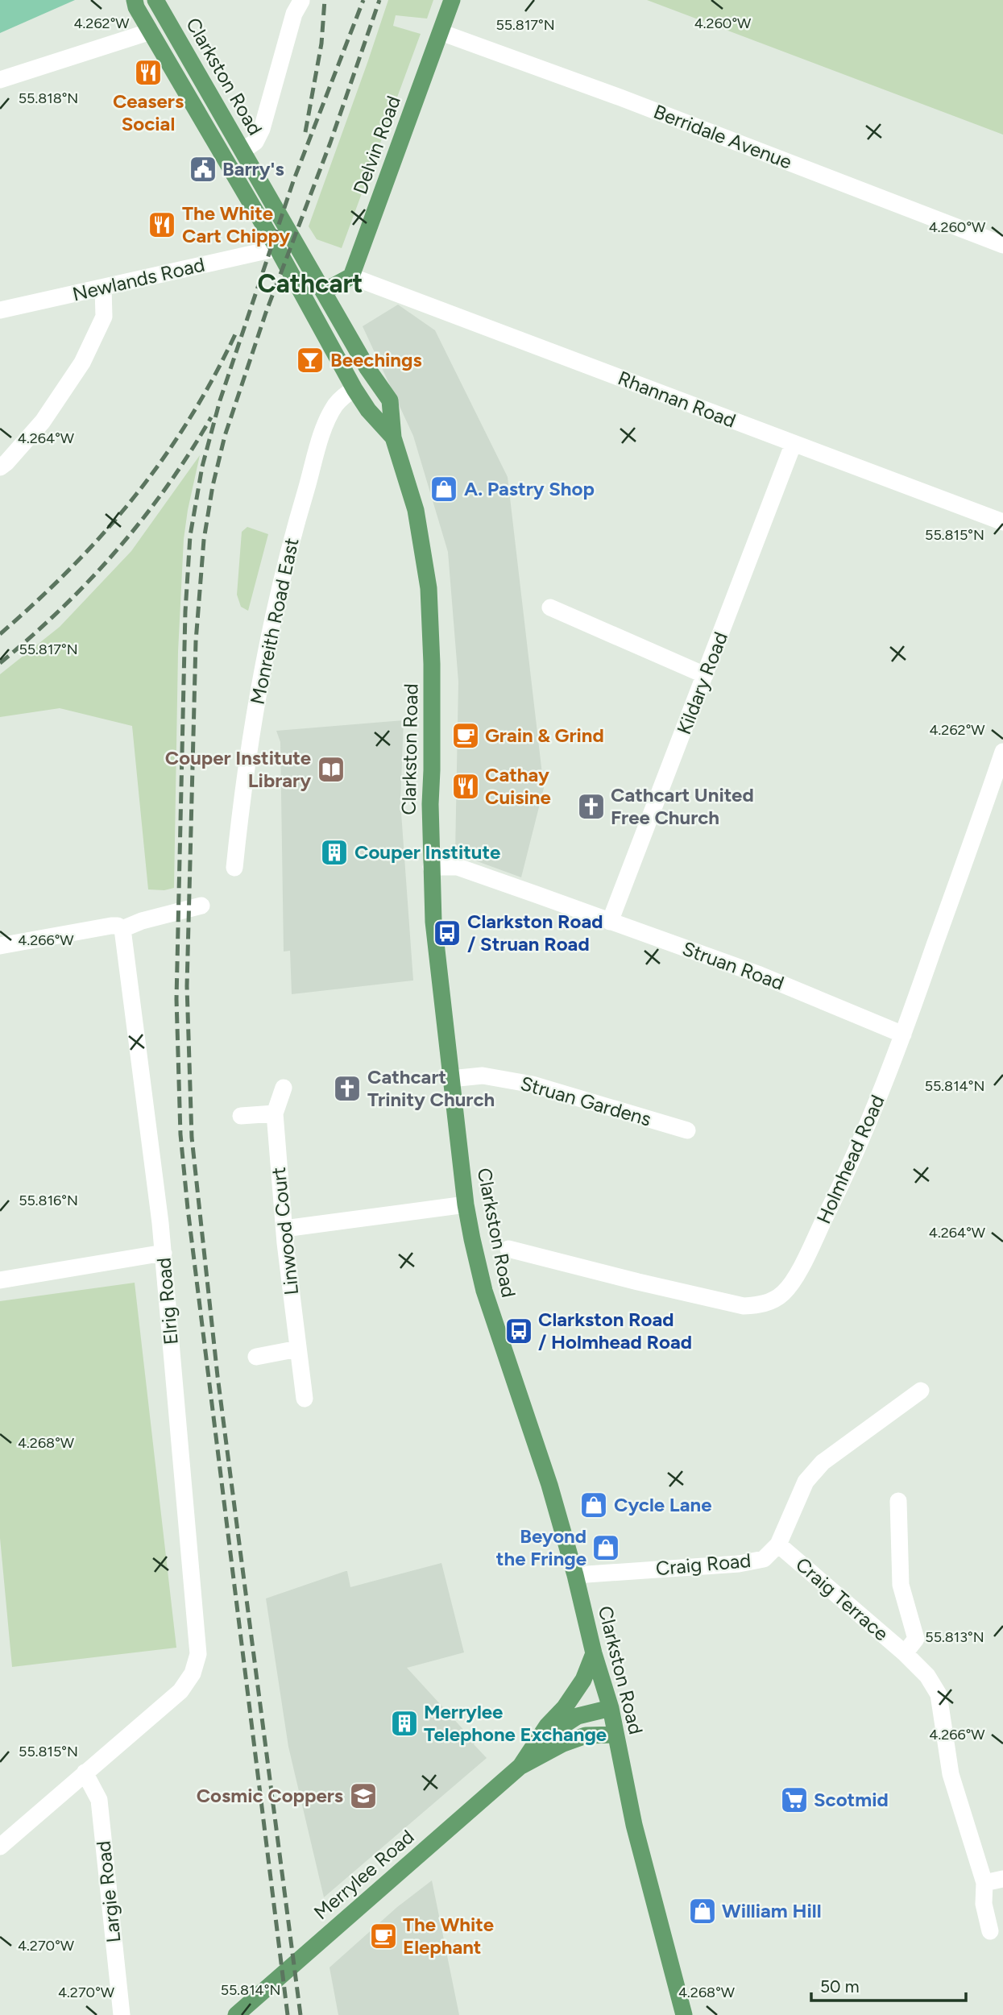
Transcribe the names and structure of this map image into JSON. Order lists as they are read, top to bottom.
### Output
{
  "streets": {
    "main road": ["Clarkston Road", "Delvin Road", "Merrylee Road"],
    "street": [
      "Berridale Avenue",
      "Newlands Road",
      "Rhannan Road",
      "Monreith Road East",
      "Kildary Road",
      "Struan Road",
      "Struan Gardens",
      "Holmhead Road",
      "Linwood Court",
      "Elrig Road",
      "Craig Road",
      "Craig Terrace",
      "Largie Road"
    ]
  },
  "crossings": [
    ["Clarkston Road", "Newlands Road"],
    ["Clarkston Road", "Monreith Road East"],
    ["Clarkston Road", "Struan Road"],
    ["Clarkston Road", "Struan Gardens"],
    ["Clarkston Road", "Craig Road"],
    ["Clarkston Road", "Merrylee Road"],
    ["Berridale Avenue", "Delvin Road"],
    ["Delvin Road", "Rhannan Road"],
    ["Rhannan Road", "Kildary Road"],
    ["Kildary Road", "Struan Road"],
    ["Struan Road", "Holmhead Road"],
    ["Elrig Road", "Largie Road"],
    ["Craig Road", "Craig Terrace"]
  ],
  "districts": ["Cathcart"],
  "places": {
    "restaurant": ["Ceasers Social", "The White Cart Chippy", "Cathay Cuisine"],
    "public building": ["Barry's"],
    "bar": ["Beechings"],
    "shop": [
      "A. Pastry Shop",
      "Cycle Lane",
      "Beyond the Fringe",
      "William Hill"
    ],
    "cafe": ["Grain & Grind", "The White Elephant"],
    "library": ["Couper Institute Library"],
    "church": ["Cathcart United Free Church", "Cathcart Trinity Church"],
    "building": ["Couper Institute", "Merrylee Telephone Exchange"],
    "bus stop": ["Clarkston Road / Struan Road", "Clarkston Road / Holmhead Road"],
    "school or university": ["Cosmic Coppers"],
    "supermarket": ["Scotmid"]
  },
  "scale_bar": "50 m",
  "coordinates": [
    "4.262°W",
    "4.260°W",
    "55.817°N",
    "55.818°N",
    "4.264°W",
    "55.815°N",
    "4.266°W",
    "55.814°N",
    "55.816°N",
    "4.268°W",
    "55.813°N",
    "4.270°W"
  ]
}
